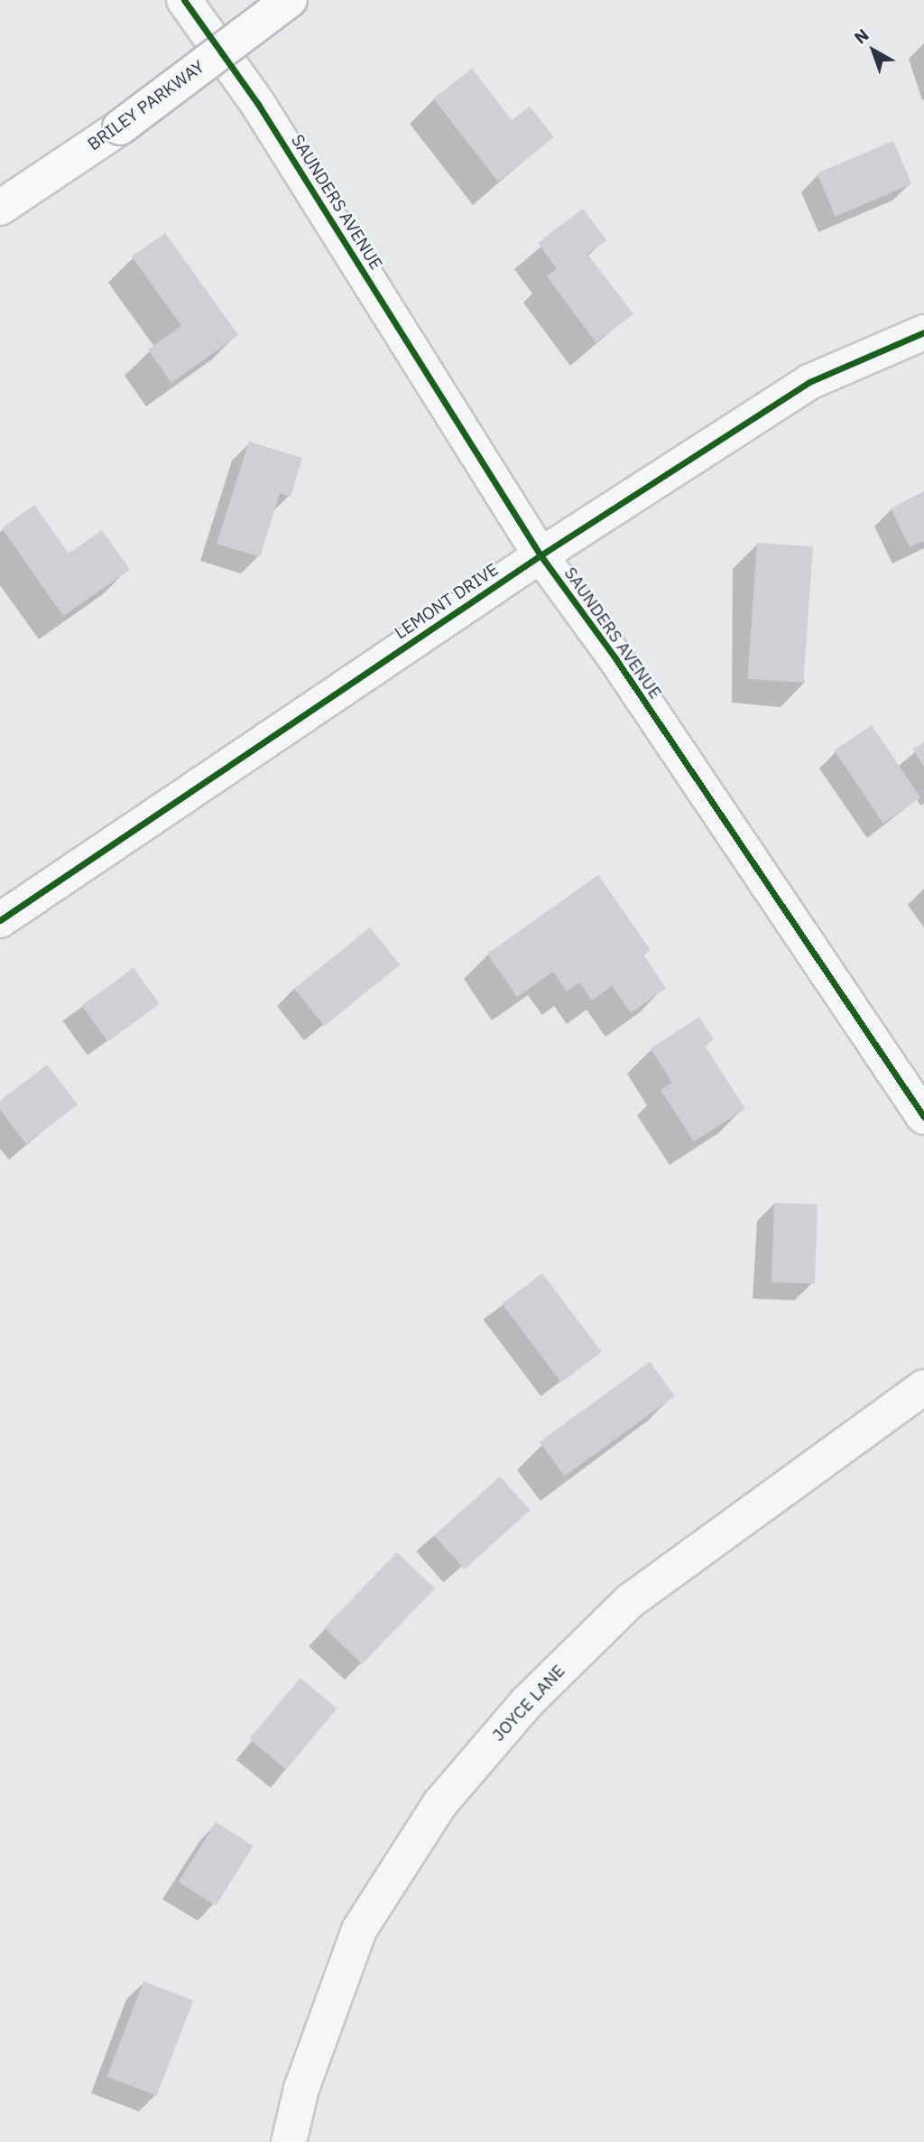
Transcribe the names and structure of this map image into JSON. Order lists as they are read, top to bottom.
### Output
{
  "streets": {
    "highway": ["BRILEY PARKWAY"],
    "street": ["SAUNDERS AVENUE", "LEMONT DRIVE", "JOYCE LANE"]
  },
  "crossings": [
    ["SAUNDERS AVENUE", "LEMONT DRIVE"]
  ],
  "north": "top left"
}
